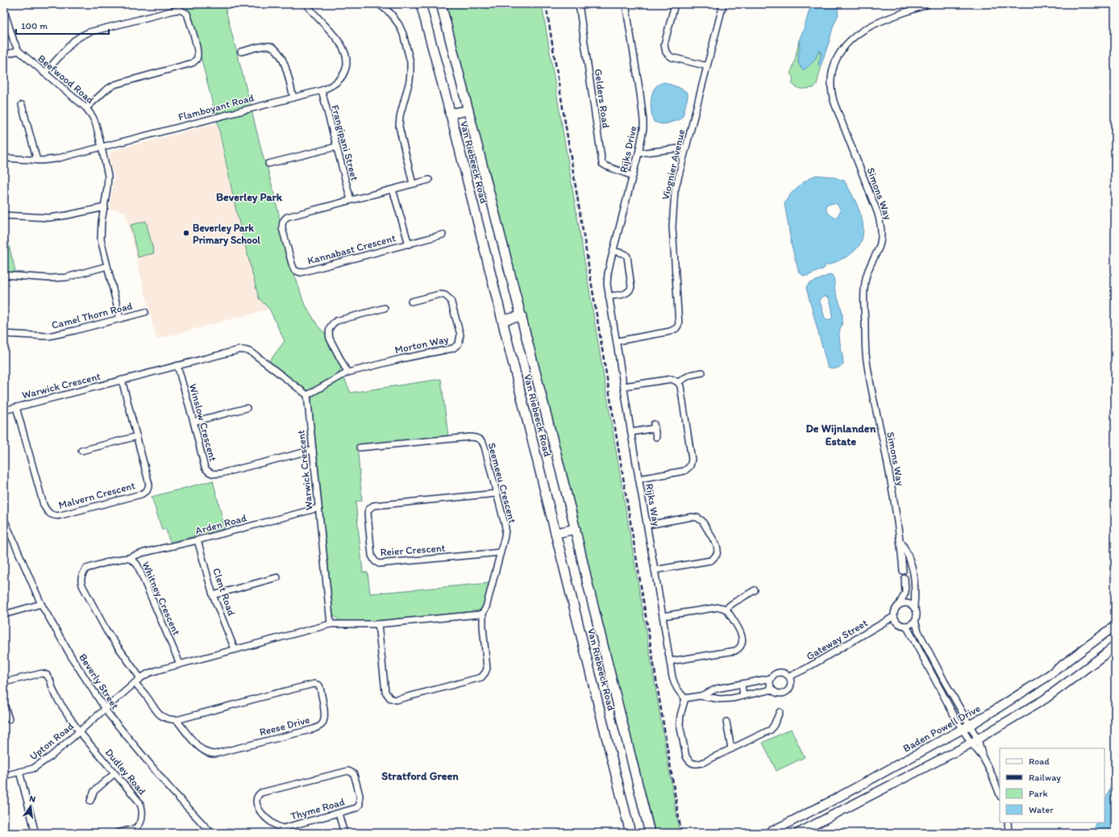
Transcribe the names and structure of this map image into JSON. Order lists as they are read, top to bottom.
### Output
{
  "streets": {
    "main road": ["Van Riebeeck Road", "Baden Powell Drive"],
    "street": [
      "Beefwood Road",
      "Gelders Road",
      "Flamboyant Road",
      "Frangipani Street",
      "Rijks Drive",
      "Viognier Avenue",
      "Simons Way",
      "Kannabast Crescent",
      "Camel Thorn Road",
      "Morton Way",
      "Warwick Crescent",
      "Winslow Crescent",
      "Seemeeu Crescent",
      "Malvern Crescent",
      "Rijks Way",
      "Arden Road",
      "Reier Crescent",
      "Clent Road",
      "Whitney Crescent",
      "Gateway Street",
      "Beverly Street",
      "Reese Drive",
      "Upton Road",
      "Dudley Road",
      "Thyme Road"
    ]
  },
  "crossings": [
    ["Beefwood Road", "Flamboyant Road"],
    ["Beefwood Road", "Camel Thorn Road"],
    ["Gelders Road", "Rijks Drive"],
    ["Flamboyant Road", "Frangipani Street"],
    ["Frangipani Street", "Kannabast Crescent"],
    ["Rijks Drive", "Rijks Way"],
    ["Viognier Avenue", "Rijks Way"],
    ["Simons Way", "Gateway Street"],
    ["Morton Way", "Warwick Crescent"],
    ["Warwick Crescent", "Winslow Crescent"],
    ["Warwick Crescent", "Malvern Crescent"],
    ["Warwick Crescent", "Arden Road"],
    ["Seemeeu Crescent", "Reier Crescent"],
    ["Arden Road", "Clent Road"],
    ["Arden Road", "Whitney Crescent"],
    ["Beverly Street", "Upton Road"],
    ["Upton Road", "Dudley Road"]
  ],
  "districts": ["Beverley Park", "De Wijnlanden Estate", "Stratford Green"],
  "places": ["Beverley Park Primary School"],
  "legend": [
    "Road",
    "Railway",
    "Park",
    "Water"
  ],
  "scale_bar": "100 m",
  "north": "top"
}
